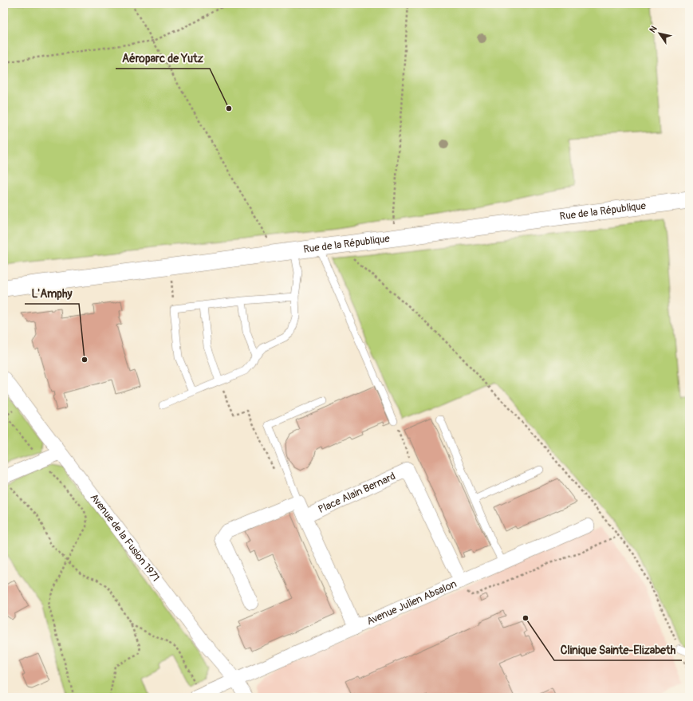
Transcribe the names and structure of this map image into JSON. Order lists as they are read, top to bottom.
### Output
{
  "streets": {
    "street": [
      "Rue de la République",
      "Place Alain Bernard",
      "Avenue de la Fusion 1971",
      "Avenue Julien Absalon"
    ]
  },
  "crossings": [
    ["Place Alain Bernard", "Avenue Julien Absalon"],
    ["Avenue de la Fusion 1971", "Avenue Julien Absalon"]
  ],
  "places": ["Aéroparc de Yutz", "L'Amphy", "Clinique Sainte-Elizabeth"],
  "north": "top left"
}
